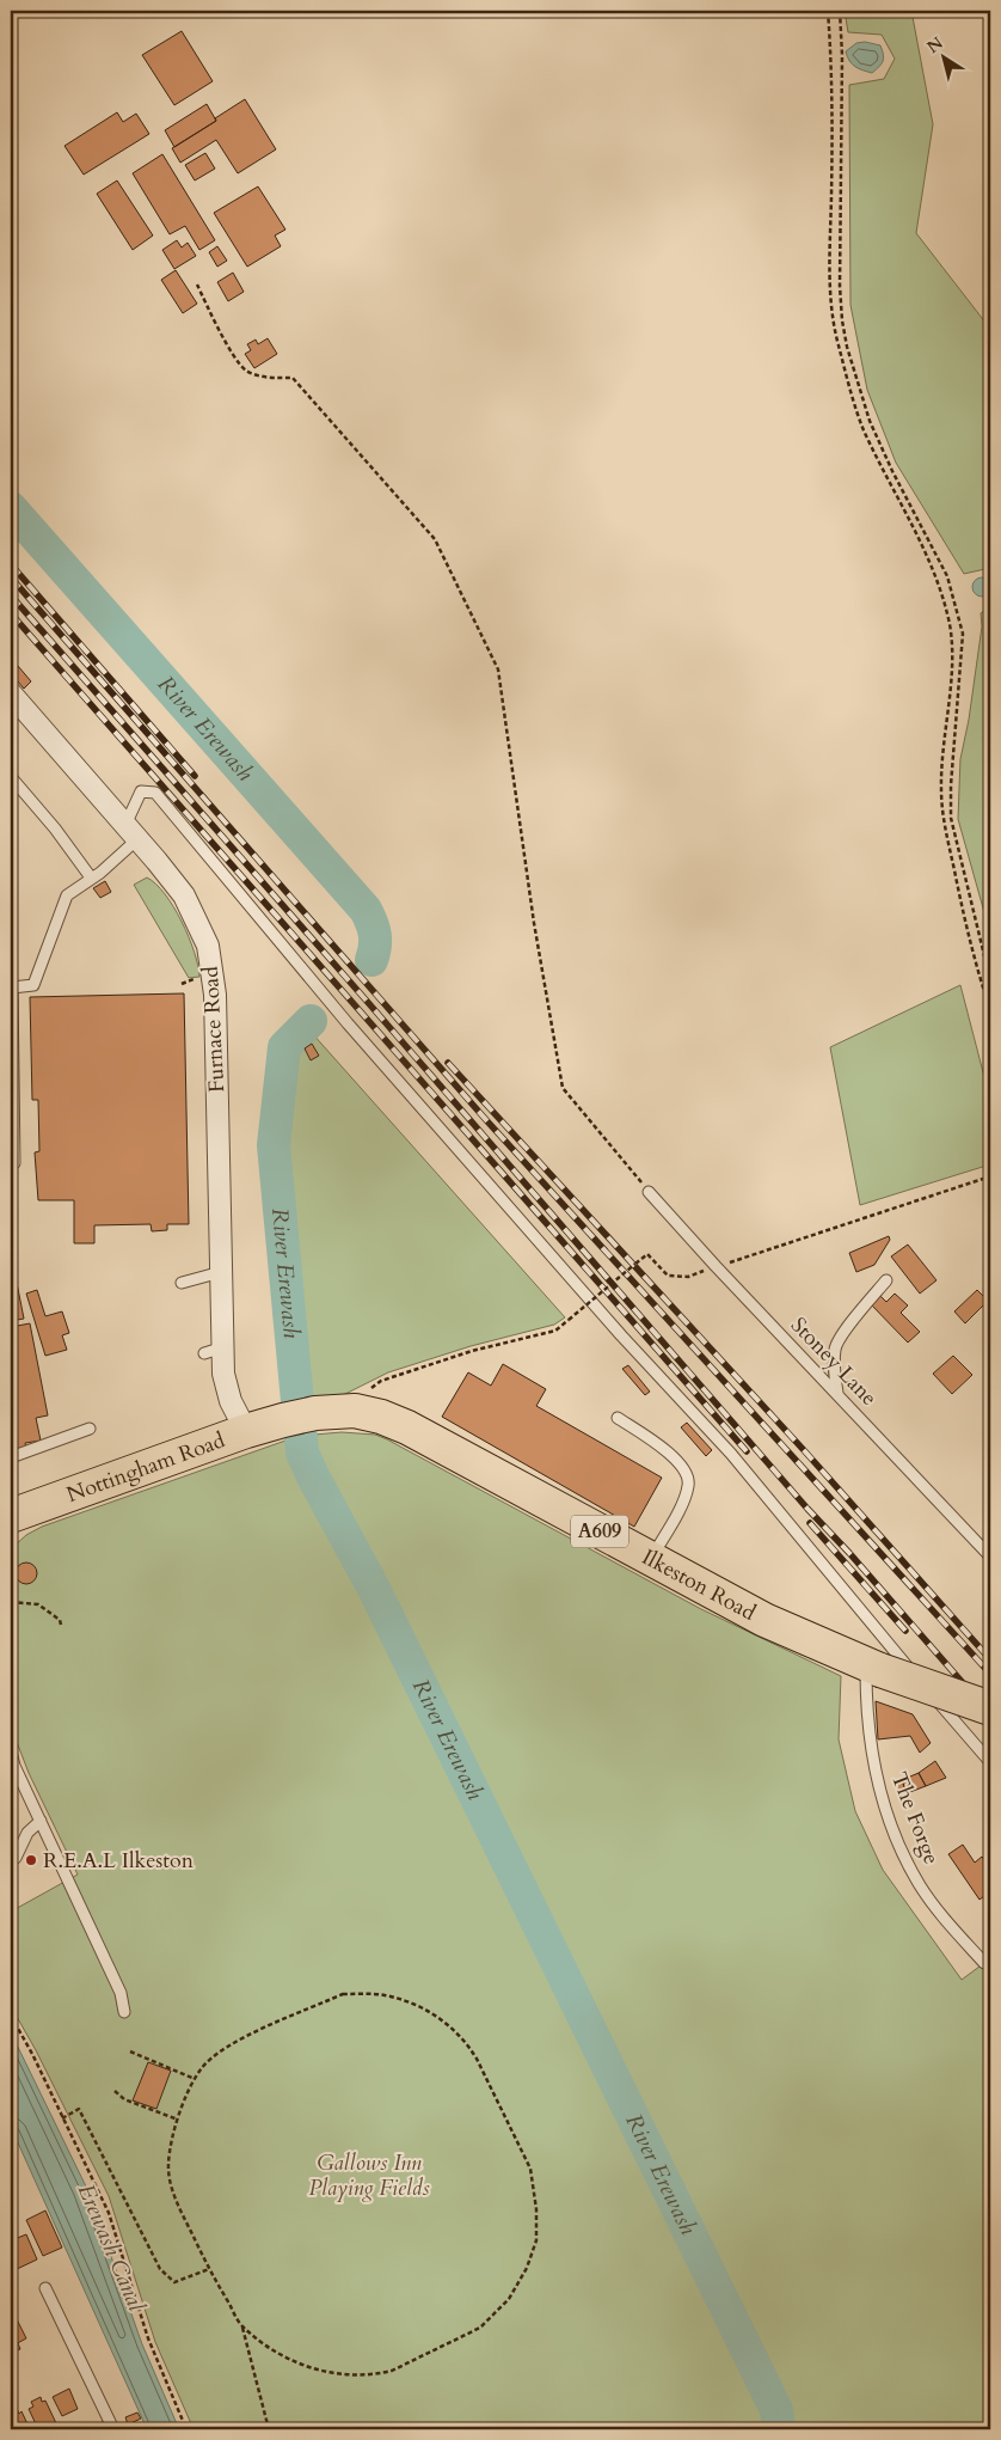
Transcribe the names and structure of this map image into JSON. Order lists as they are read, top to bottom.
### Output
{
  "streets": {
    "main road": ["Nottingham Road", "A609", "Ilkeston Road"],
    "street": ["Furnace Road"],
    "lane": ["Stoney Lane", "The Forge"]
  },
  "crossings": [
    ["Furnace Road", "Nottingham Road"],
    ["Nottingham Road", "Ilkeston Road"],
    ["Ilkeston Road", "The Forge"]
  ],
  "water": ["River Erewash", "Erewash Canal"],
  "parks": ["Gallows Inn Playing Fields"],
  "places": ["R.E.A.L Ilkeston"],
  "north": "top left"
}
